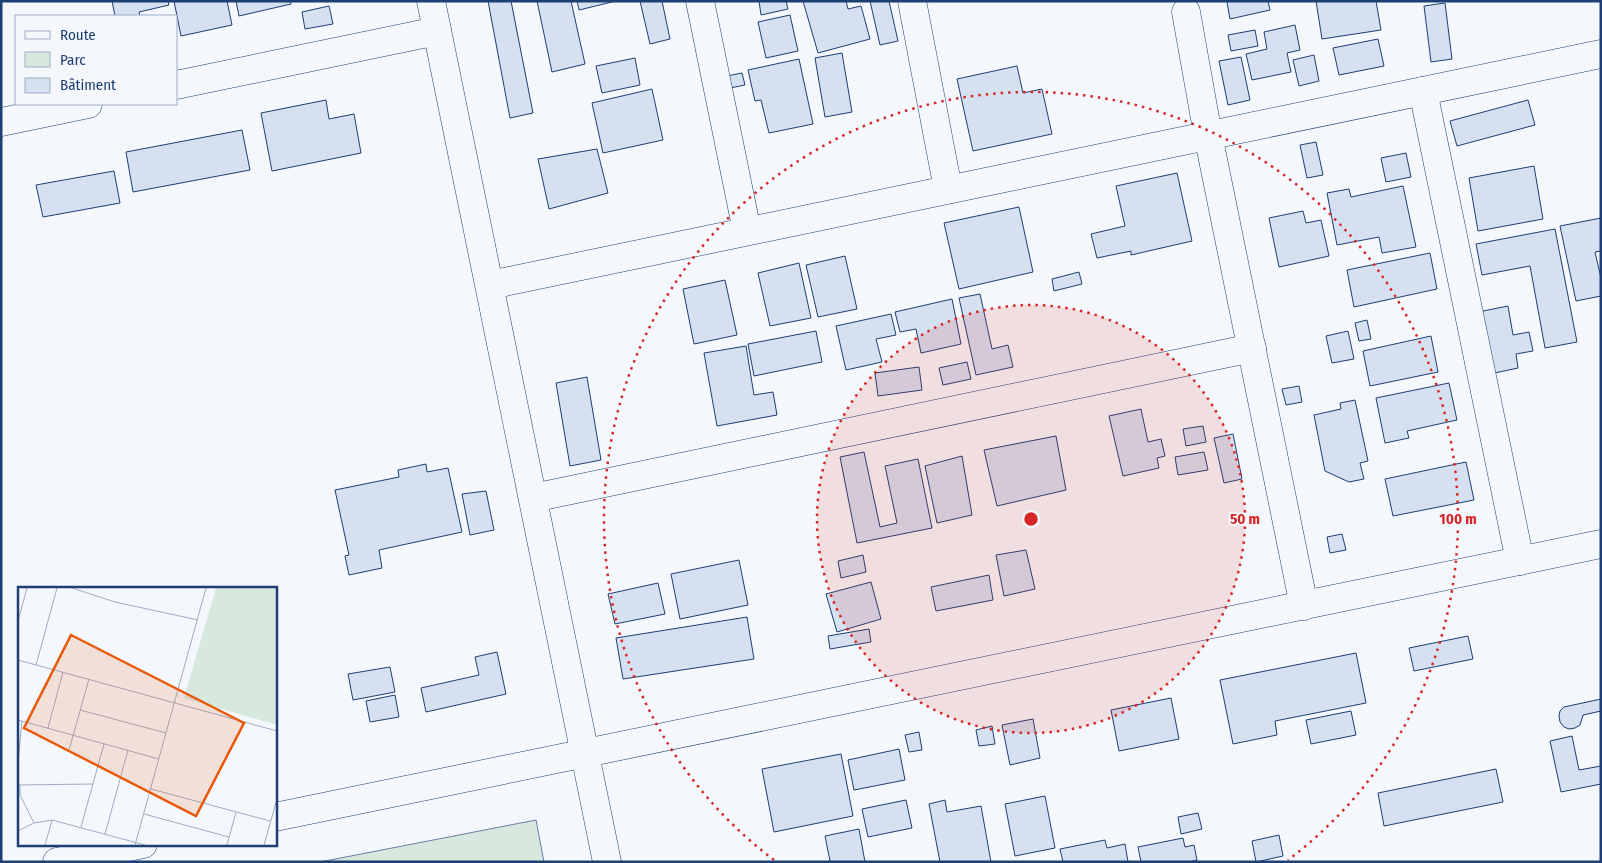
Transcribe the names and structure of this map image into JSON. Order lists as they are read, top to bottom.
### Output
{
  "legend": ["Route", "Parc", "Bâtiment"],
  "rings": ["50 m", "100 m"]
}
